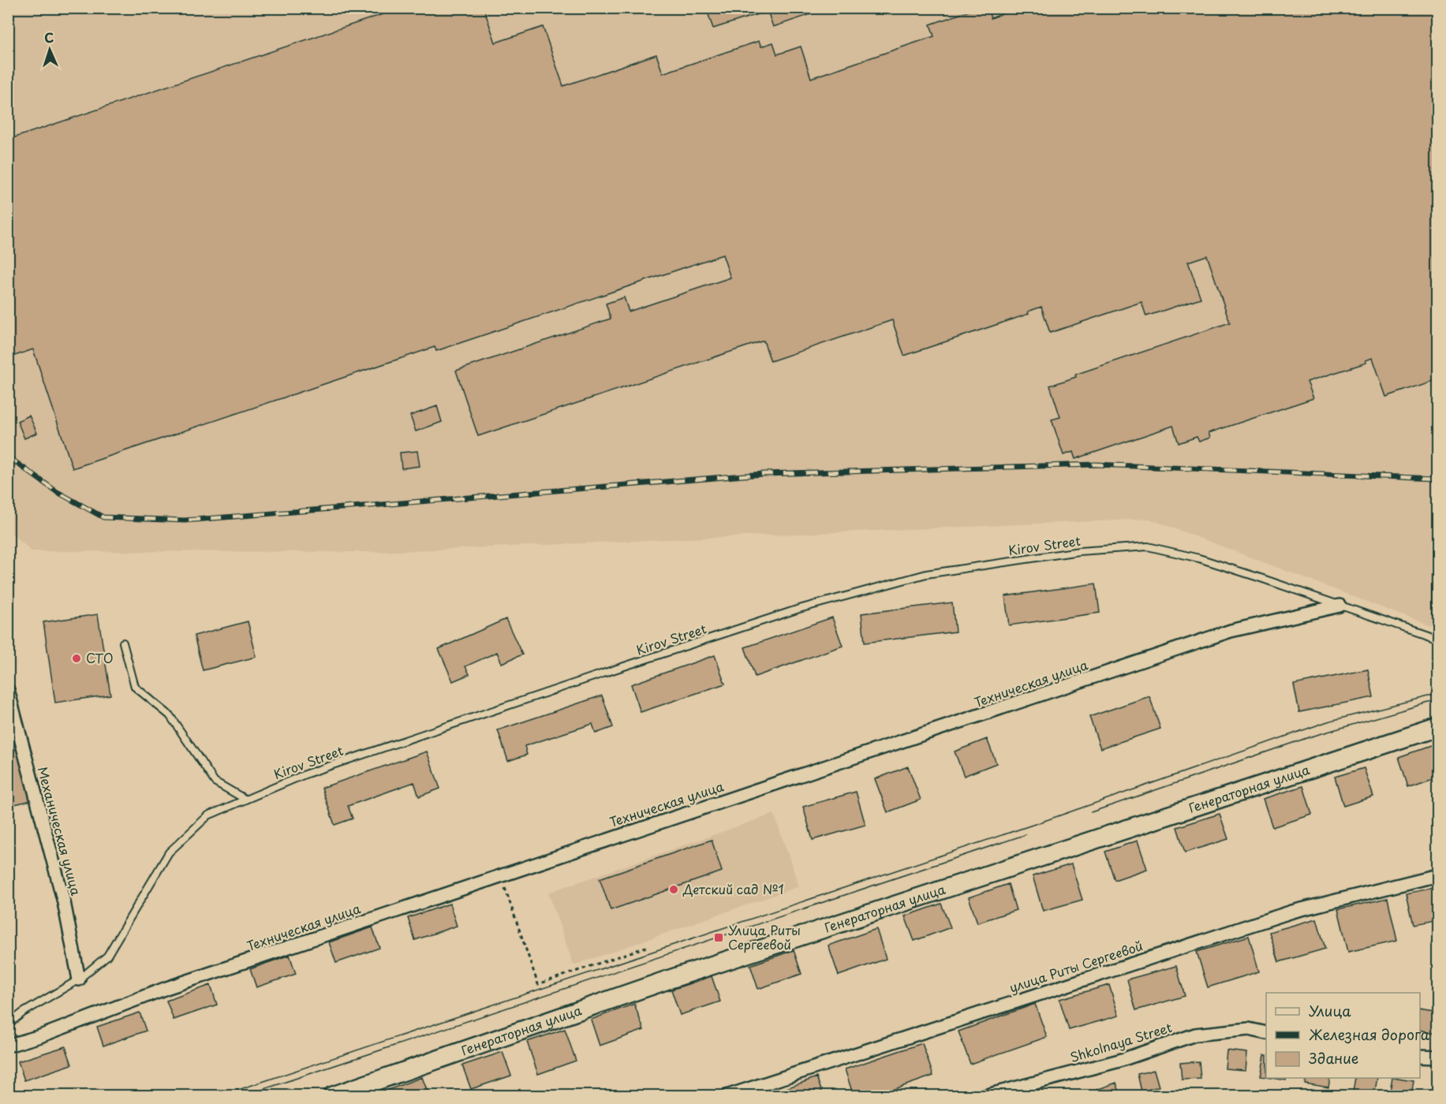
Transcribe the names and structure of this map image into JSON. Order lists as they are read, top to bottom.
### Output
{
  "streets": {
    "main road": ["Генераторная улица"],
    "street": [
      "Техническая улица",
      "Механическая улица",
      "улица Риты Сергеевой",
      "Shkolnaya Street"
    ],
    "lane": ["Kirov Street"]
  },
  "crossings": [
    ["Kirov Street", "Техническая улица"],
    ["Kirov Street", "Механическая улица"]
  ],
  "places": {
    "other": ["СТО", "Детский сад №1"],
    "transit": ["Улица Риты Сергеевой"]
  },
  "legend": ["Улица", "Железная дорога", "Здание"],
  "north": "top"
}
